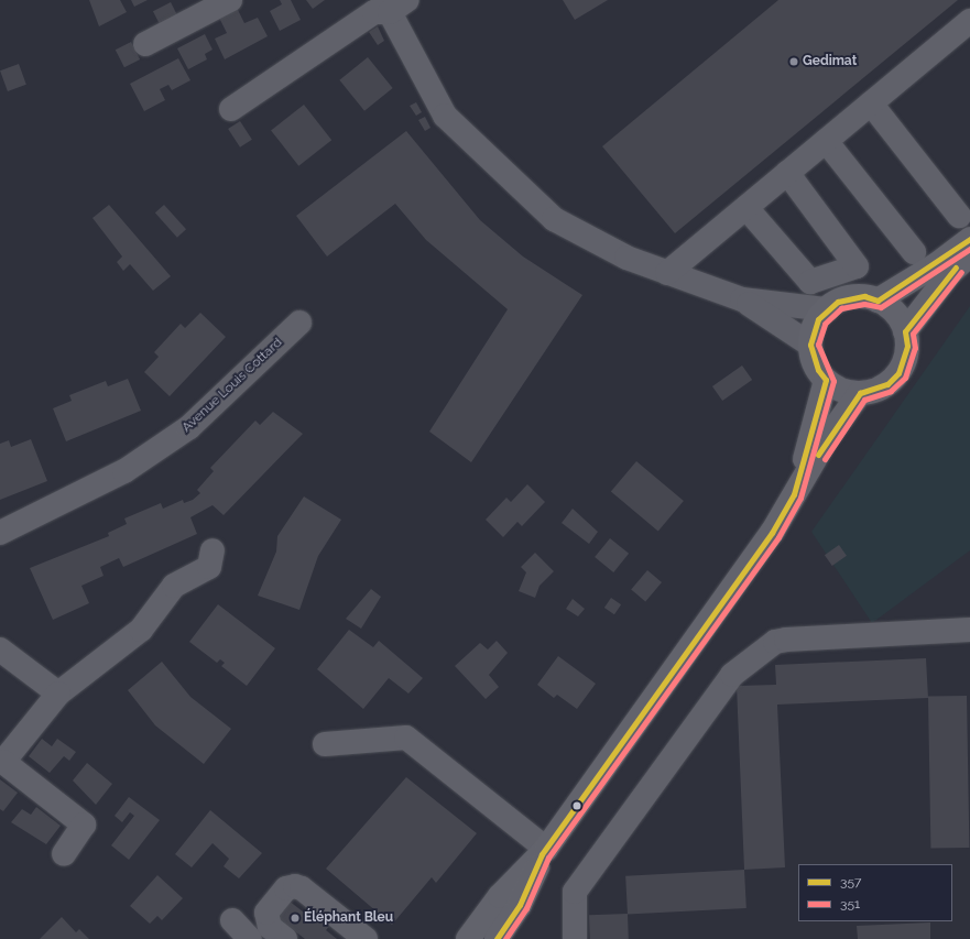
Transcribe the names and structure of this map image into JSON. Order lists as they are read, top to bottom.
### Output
{
  "streets": {
    "street": ["Avenue Louis Cottard"]
  },
  "places": ["Gedimat", "Éléphant Bleu"],
  "lines": ["transit line 357", "transit line 351"],
  "legend": ["357", "351"]
}
